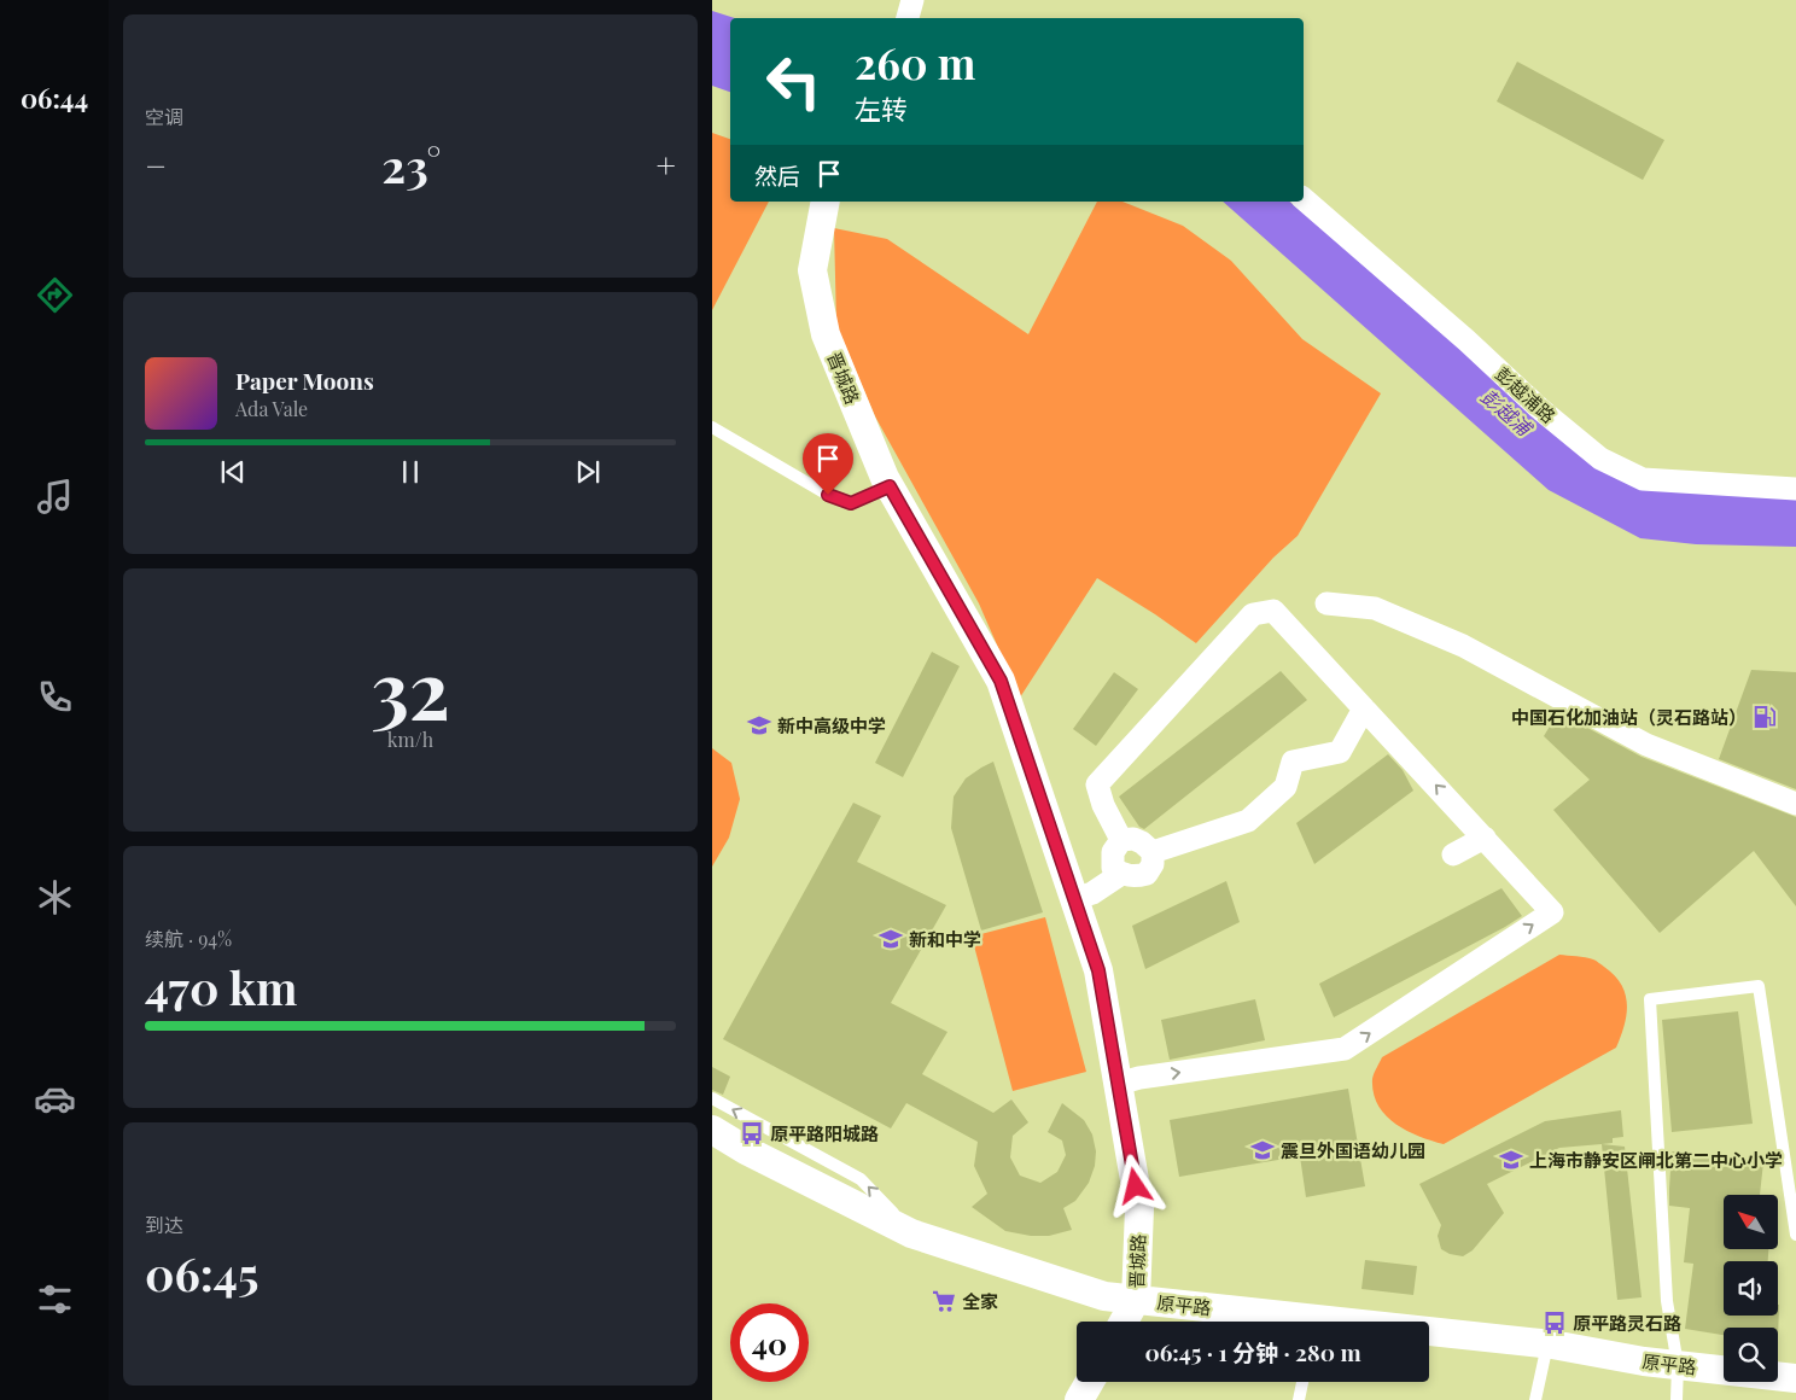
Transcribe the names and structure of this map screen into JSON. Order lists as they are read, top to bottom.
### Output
{
  "streets": {
    "street": ["晋城路", "彭越浦路", "原平路"]
  },
  "crossings": [
    ["晋城路", "原平路"]
  ],
  "water": ["彭越浦"],
  "places": {
    "fuel station": ["中国石化加油站（灵石路站）"],
    "school or university": [
      "新中高级中学",
      "新和中学",
      "震旦外国语幼儿园",
      "上海市静安区闸北第二中心小学"
    ],
    "bus stop": ["原平路阳城路", "原平路灵石路"],
    "supermarket": ["全家"]
  },
  "north": "top left",
  "page": {
    "tabs": "06:44",
    "tile": [
      "空调",
      ["32", "km/h"],
      ["续航 · 94%", "470 km"],
      ["到达", "06:45"]
    ],
    "turn": ["260 m", "左转"],
    "heat": ["−", "23°", "+"],
    "then": "然后",
    "song": ["Paper Moons", "Ada Vale"],
    "limit": "40",
    "trip": "06:45 · 1 分钟 · 280 m"
  }
}
